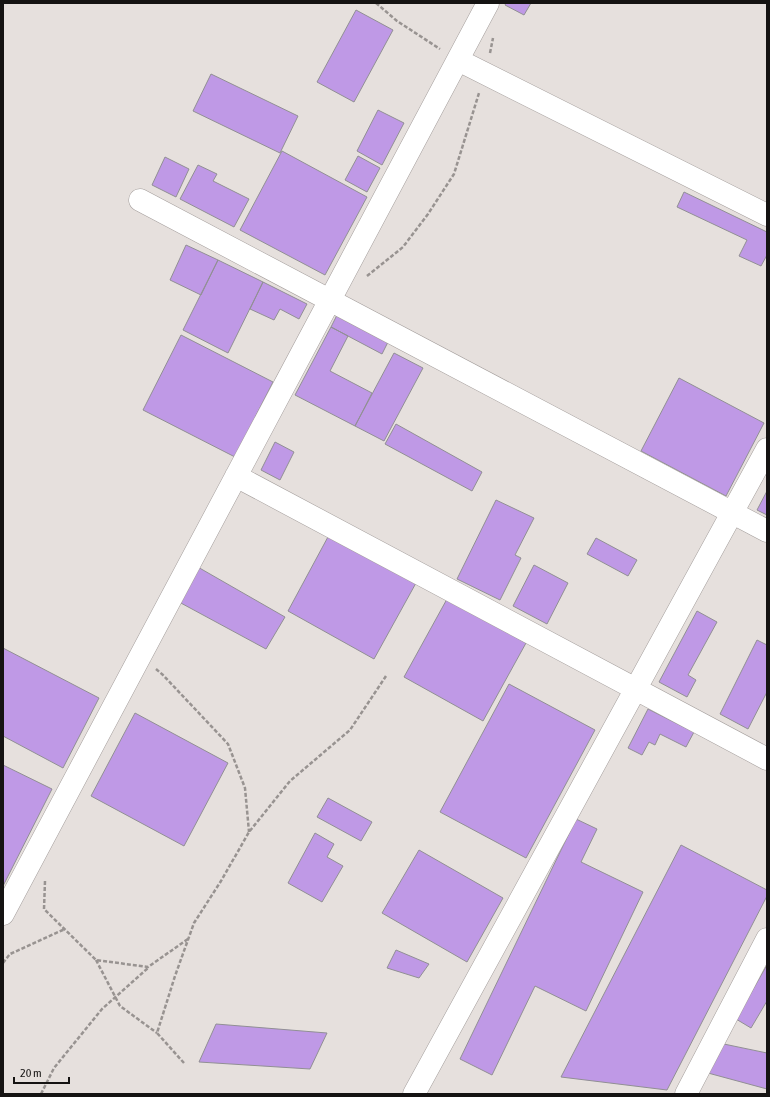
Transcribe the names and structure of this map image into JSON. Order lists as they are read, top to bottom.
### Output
{
  "scale_bar": "20 m"
}
